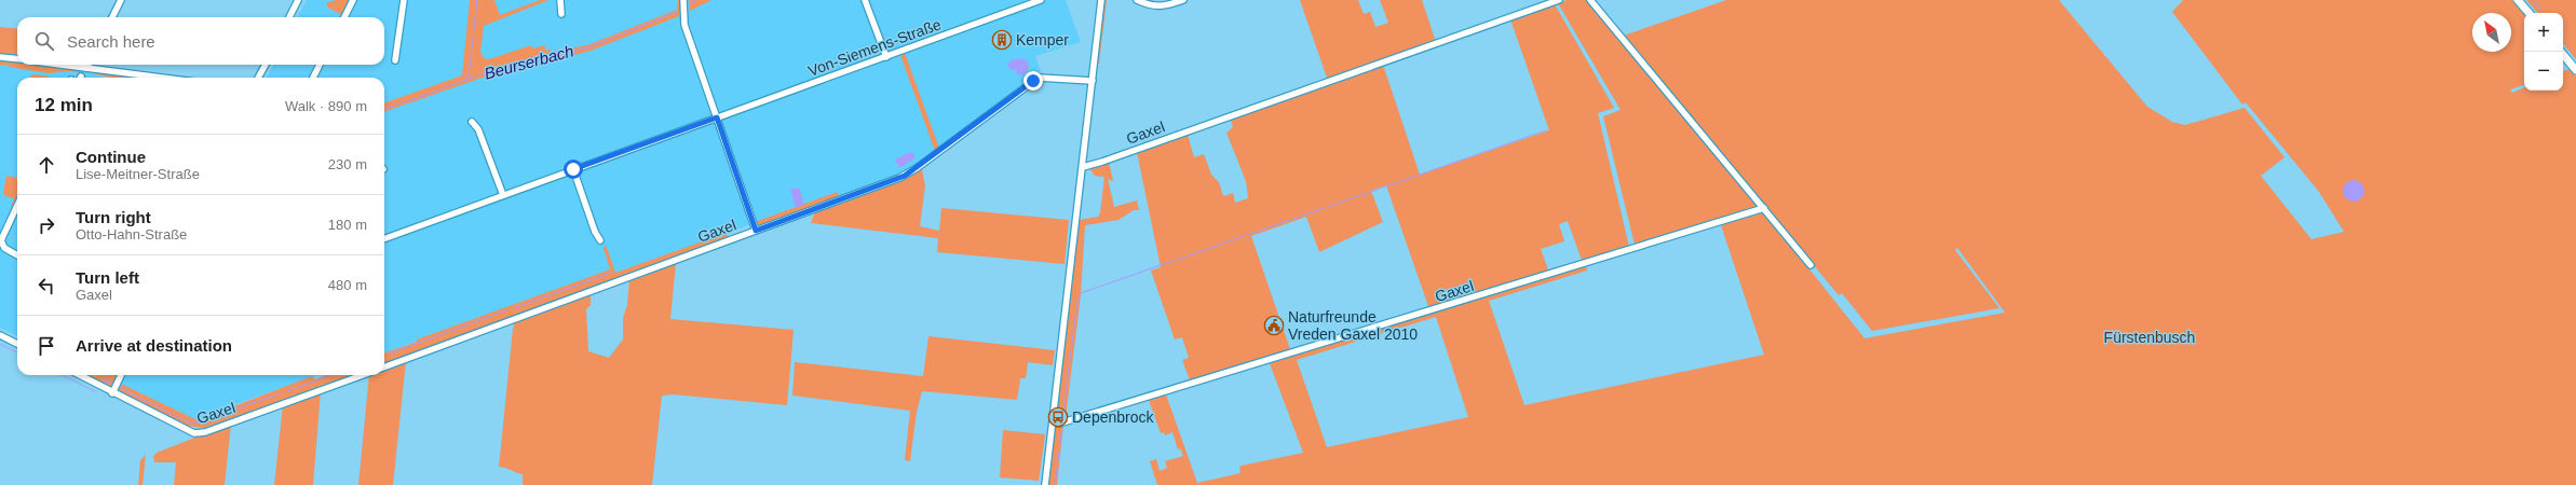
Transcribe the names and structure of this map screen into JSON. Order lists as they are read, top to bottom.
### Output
{
  "streets": {
    "street": ["Von-Siemens-Straße", "Gaxel"]
  },
  "water": ["Beurserbach"],
  "parks": ["Fürstenbusch"],
  "places": {
    "building": ["Kemper"],
    "public building": ["Naturfreunde Vreden Gaxel 2010"],
    "bus stop": ["Depenbrock"]
  },
  "north": "top left",
  "page": {
    "map_buttons": ["+", "−"],
    "search": "Search here",
    "heading": ["12 min", "Walk · 890 m"],
    "list": [
      ["Continue", "Lise-Meitner-Straße", "230 m"],
      ["Turn right", "Otto-Hahn-Straße", "180 m"],
      ["Turn left", "Gaxel", "480 m"],
      "Arrive at destination"
    ]
  }
}
